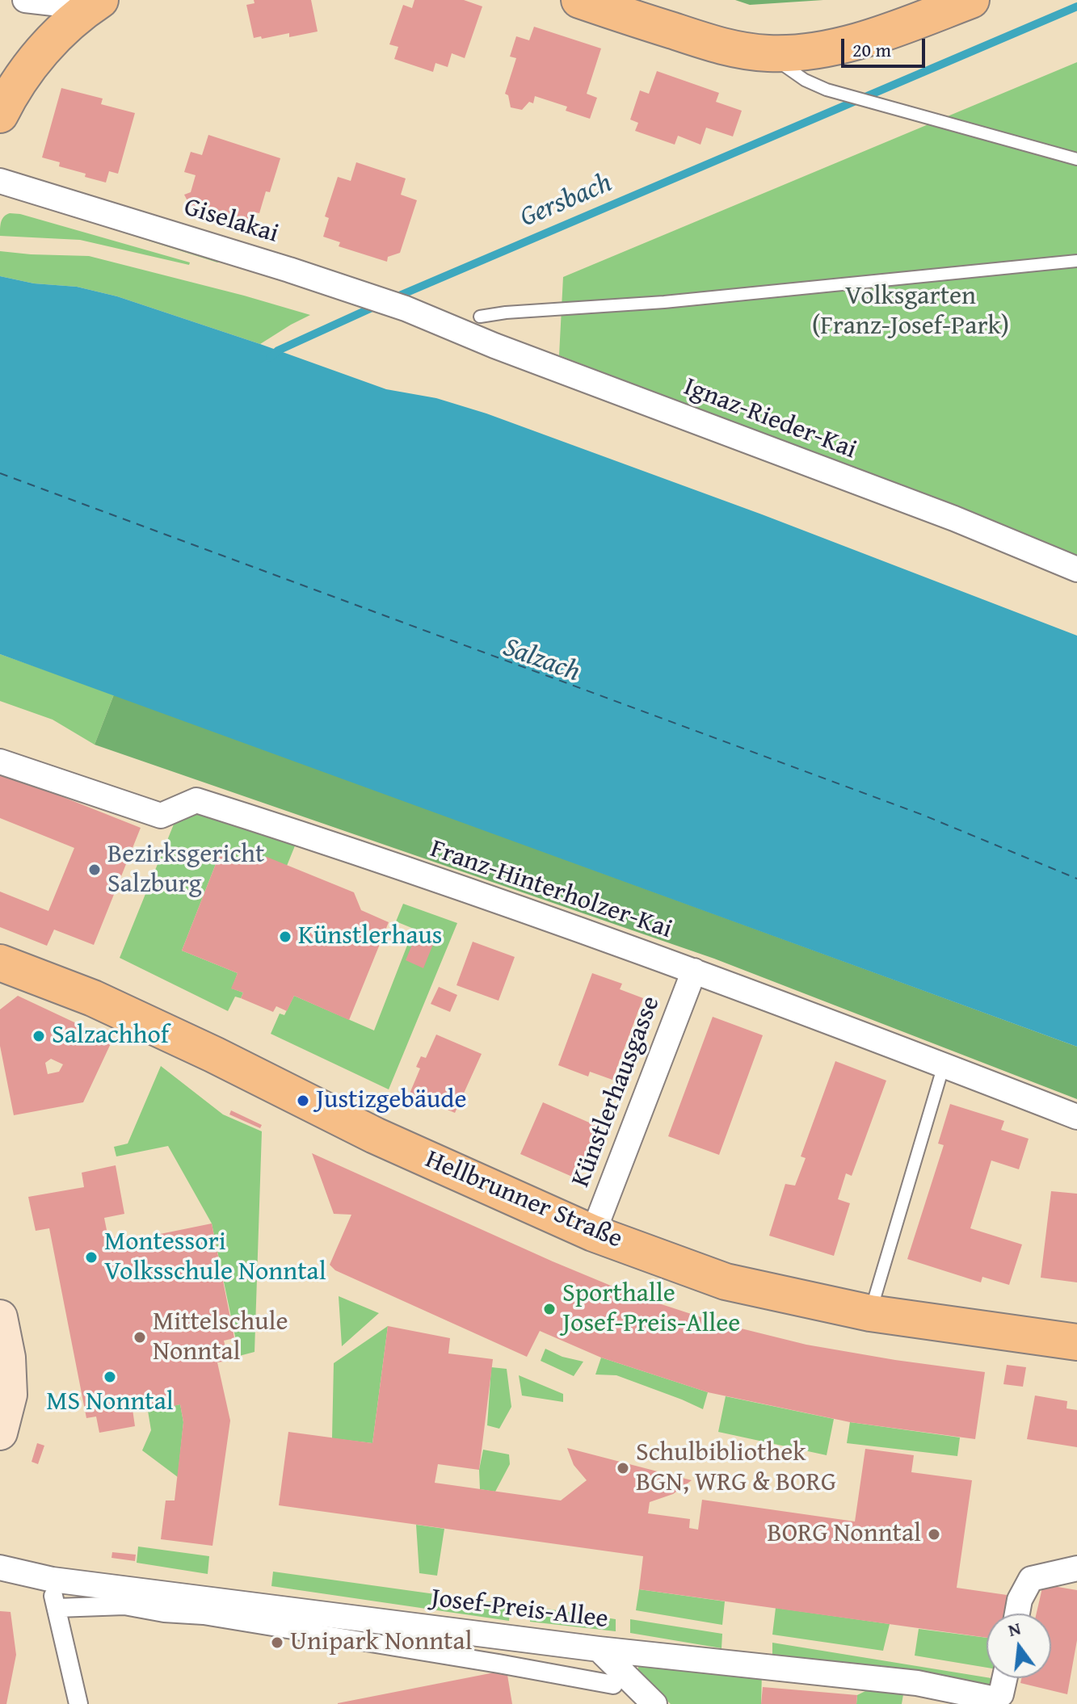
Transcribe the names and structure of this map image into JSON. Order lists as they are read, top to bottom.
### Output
{
  "streets": {
    "main road": ["Hellbrunner Straße"],
    "street": [
      "Giselakai",
      "Ignaz-Rieder-Kai",
      "Franz-Hinterholzer-Kai",
      "Künstlerhausgasse",
      "Josef-Preis-Allee"
    ]
  },
  "crossings": [
    ["Giselakai", "Ignaz-Rieder-Kai"],
    ["Franz-Hinterholzer-Kai", "Künstlerhausgasse"],
    ["Künstlerhausgasse", "Hellbrunner Straße"]
  ],
  "water": ["Gersbach", "Salzach"],
  "parks": ["Volksgarten (Franz-Josef-Park)"],
  "places": [
    "Bezirksgericht Salzburg",
    "Künstlerhaus",
    "Salzachhof",
    "Justizgebäude",
    "Montessori Volksschule Nonntal",
    "Sporthalle Josef-Preis-Allee",
    "Mittelschule Nonntal",
    "MS Nonntal",
    "Schulbibliothek BGN, WRG & BORG",
    "BORG Nonntal",
    "Unipark Nonntal"
  ],
  "scale_bar": "20 m",
  "north": "top"
}
